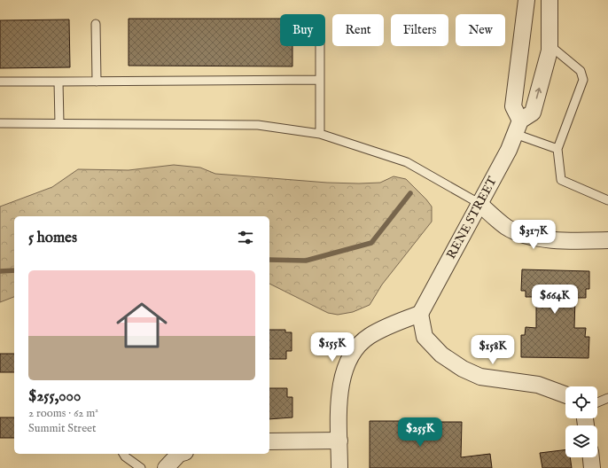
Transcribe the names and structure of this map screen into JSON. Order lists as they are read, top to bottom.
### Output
{
  "streets": {
    "street": ["RENE STREET"]
  },
  "page": {
    "chip": [
      "Buy",
      "Rent",
      "Filters",
      "New"
    ],
    "heading": "5 homes",
    "price": [
      "$317K",
      "$664K",
      "$155K",
      "$158K",
      "$255K"
    ],
    "list": [
      {
        "name": "$255,000",
        "note": "2 rooms · 62 m² · Summit Street"
      }
    ]
  }
}
